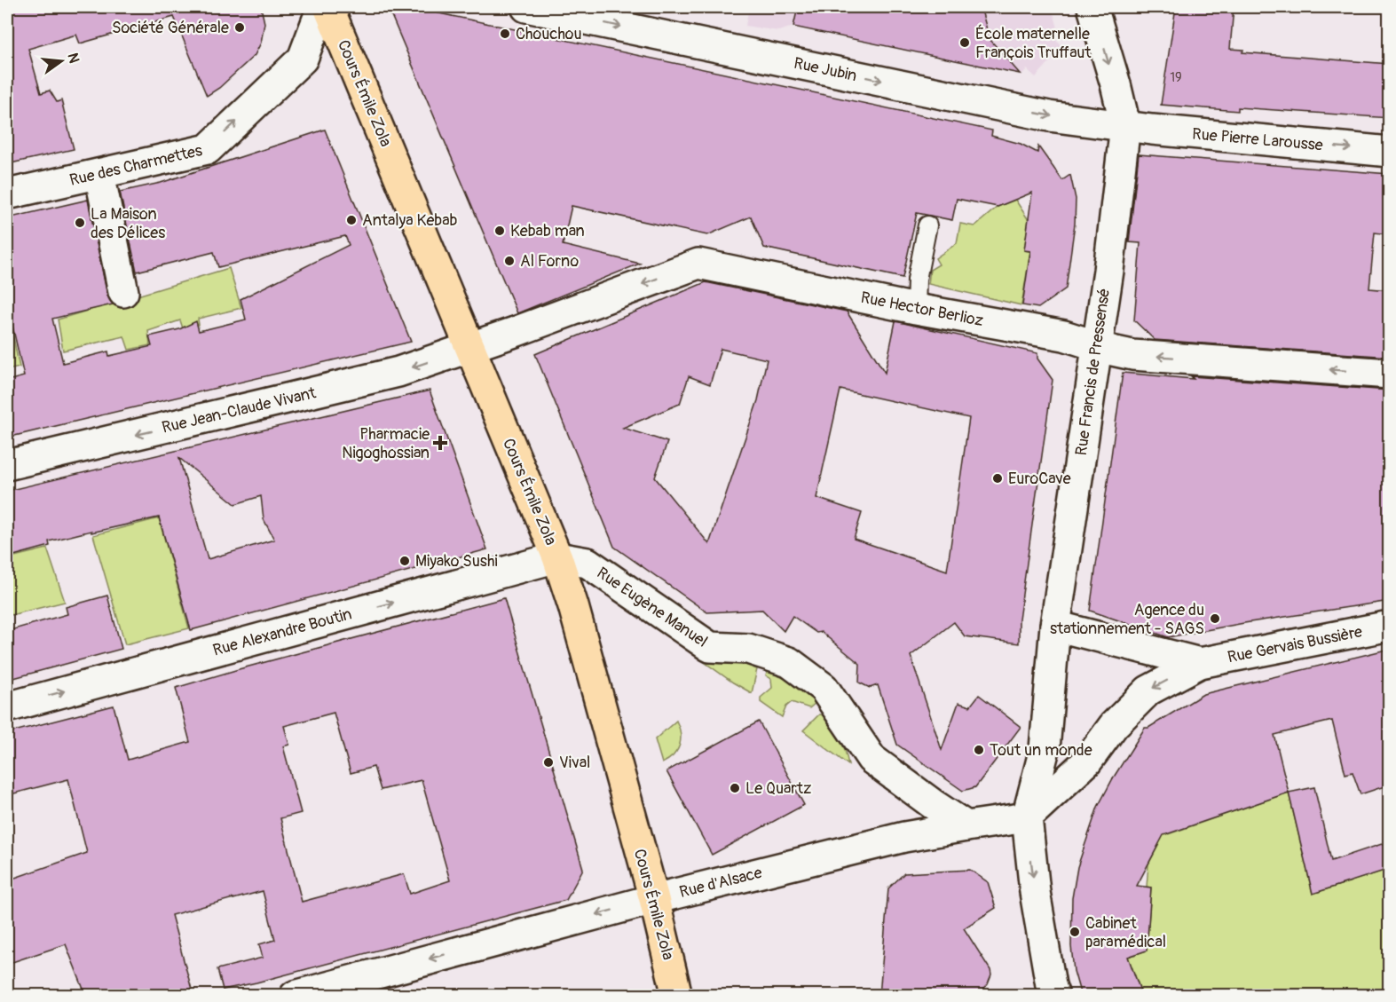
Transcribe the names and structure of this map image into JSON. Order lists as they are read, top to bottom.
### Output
{
  "streets": {
    "main road": ["Cours Émile Zola"],
    "street": [
      "Rue Jubin",
      "Rue Pierre Larousse",
      "Rue des Charmettes",
      "Rue Hector Berlioz",
      "Rue Francis de Pressensé",
      "Rue Jean-Claude Vivant",
      "Rue Eugène Manuel",
      "Rue Alexandre Boutin",
      "Rue Gervais Bussière",
      "Rue d'Alsace"
    ]
  },
  "crossings": [
    ["Rue Jubin", "Rue Pierre Larousse"],
    ["Rue Jubin", "Rue Francis de Pressensé"],
    ["Cours Émile Zola", "Rue Hector Berlioz"],
    ["Cours Émile Zola", "Rue Jean-Claude Vivant"],
    ["Cours Émile Zola", "Rue Eugène Manuel"],
    ["Cours Émile Zola", "Rue Alexandre Boutin"],
    ["Cours Émile Zola", "Rue d'Alsace"],
    ["Rue Pierre Larousse", "Rue Francis de Pressensé"],
    ["Rue Hector Berlioz", "Rue Francis de Pressensé"],
    ["Rue Hector Berlioz", "Rue Jean-Claude Vivant"],
    ["Rue Francis de Pressensé", "Rue Gervais Bussière"],
    ["Rue Francis de Pressensé", "Rue d'Alsace"],
    ["Rue Eugène Manuel", "Rue Alexandre Boutin"],
    ["Rue Eugène Manuel", "Rue d'Alsace"],
    ["Rue Gervais Bussière", "Rue d'Alsace"]
  ],
  "one_way": [
    "Rue Jubin",
    "Rue Pierre Larousse",
    "Rue des Charmettes",
    "Rue Hector Berlioz",
    "Rue Jean-Claude Vivant",
    "Rue Alexandre Boutin",
    "Rue Gervais Bussière",
    "Rue d'Alsace"
  ],
  "places": {
    "other": [
      "Société Générale",
      "Chouchou",
      "École maternelle François Truffaut",
      "Antalya Kebab",
      "La Maison des Délices",
      "Kebab man",
      "Al Forno",
      "EuroCave",
      "Miyako Sushi",
      "Agence du stationnement - SAGS",
      "Tout un monde",
      "Vival",
      "Le Quartz",
      "Cabinet paramédical"
    ],
    "health": ["Pharmacie Nigoghossian"]
  },
  "house_numbers": ["19"],
  "north": "right"
}
